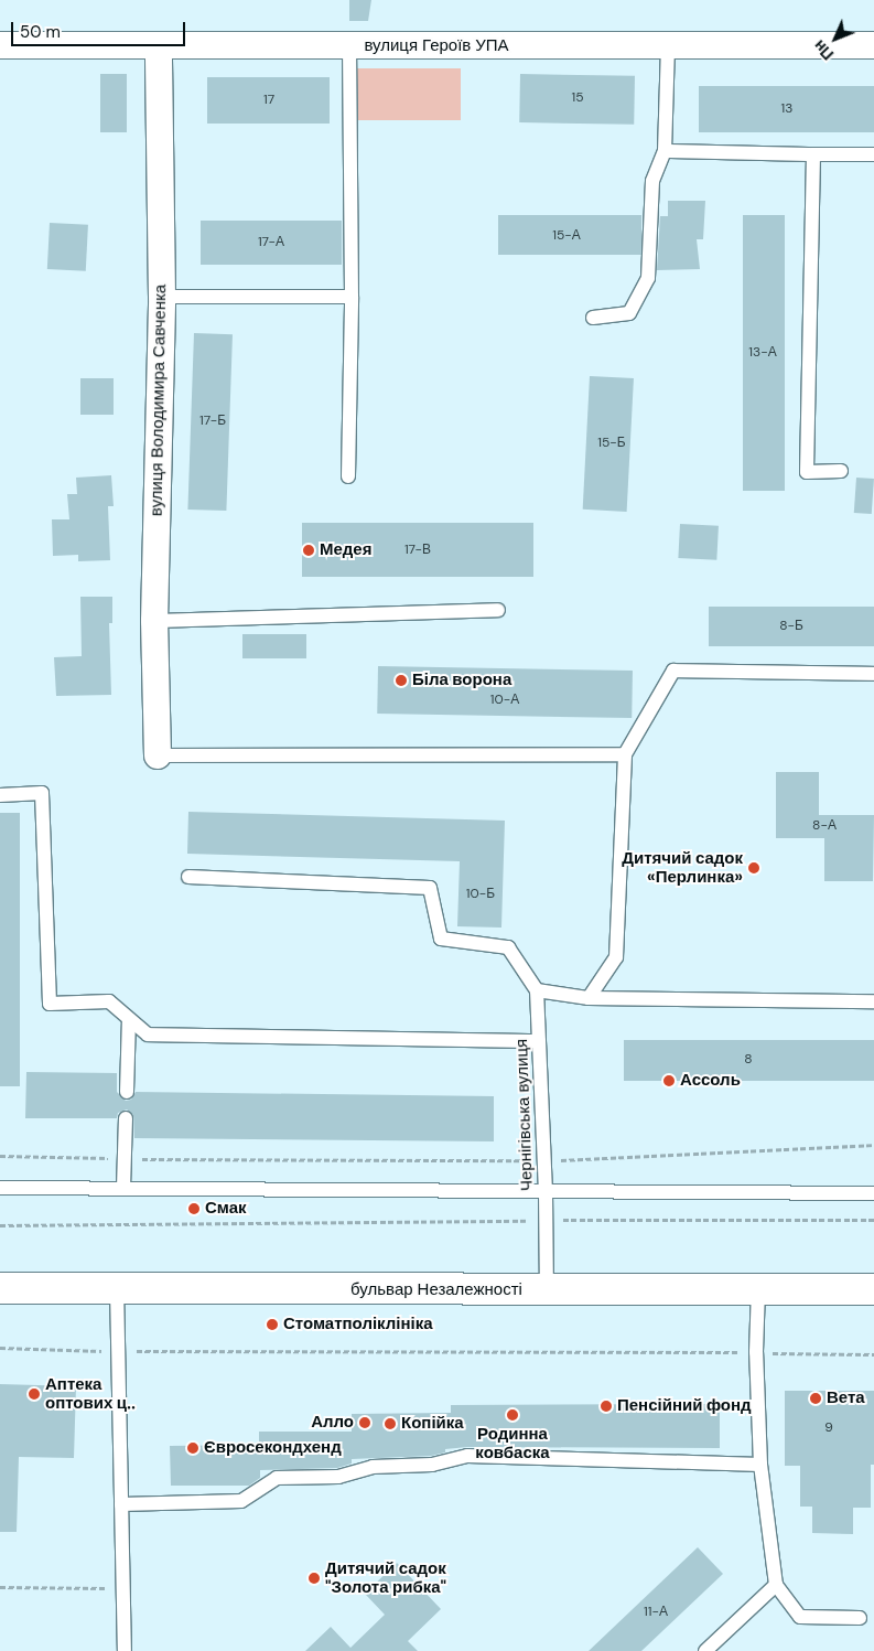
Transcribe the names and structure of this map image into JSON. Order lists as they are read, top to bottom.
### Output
{
  "streets": {
    "main road": ["бульвар Незалежності"],
    "street": ["вулиця Героїв УПА", "вулиця Володимира Савченка"],
    "lane": ["Чернігівська вулиця"]
  },
  "crossings": [
    ["вулиця Героїв УПА", "вулиця Володимира Савченка"],
    ["Чернігівська вулиця", "бульвар Незалежності"]
  ],
  "places": [
    "Медея",
    "Біла ворона",
    "Дитячий садок «Перлинка»",
    "Ассоль",
    "Смак",
    "Стоматполіклініка",
    "Аптека оптових ц‥",
    "Вета",
    "Пенсійний фонд",
    "Родинна ковбаска",
    "Алло",
    "Копійка",
    "Євросекондхенд",
    "Дитячий садок \"Золота рибка\""
  ],
  "house_numbers": [
    "15",
    "17",
    "13",
    "15-А",
    "17-А",
    "13-А",
    "17-Б",
    "15-Б",
    "17-В",
    "8-Б",
    "10-А",
    "8-А",
    "10-Б",
    "8",
    "9",
    "11-А"
  ],
  "scale_bar": "50 m",
  "north": "bottom left"
}
